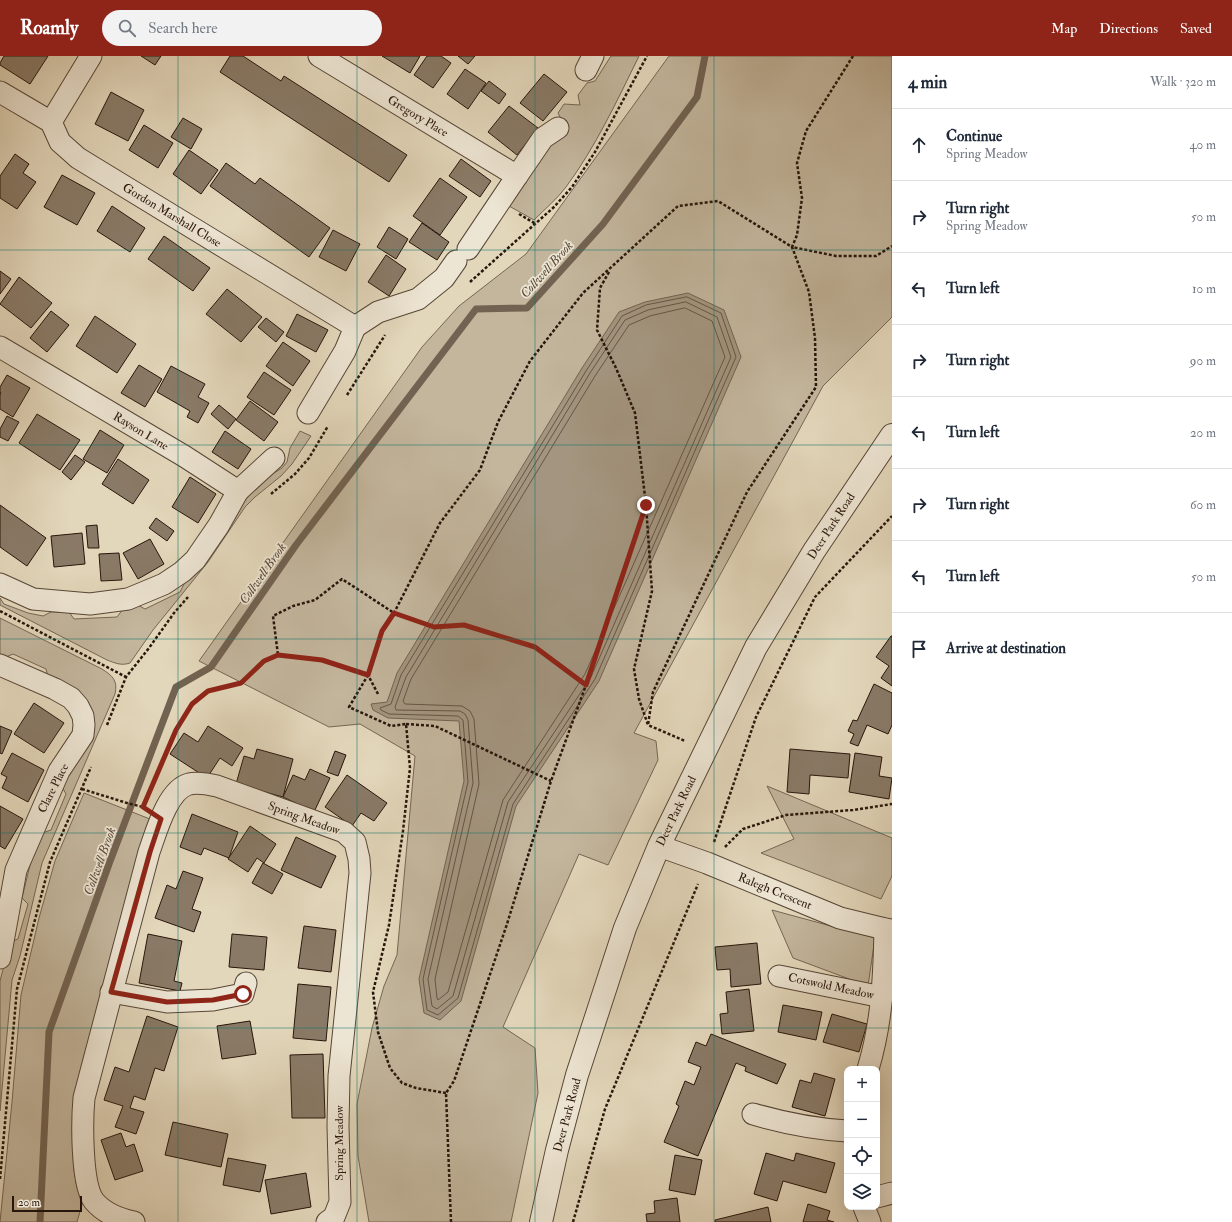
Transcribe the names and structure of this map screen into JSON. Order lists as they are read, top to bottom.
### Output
{
  "streets": {
    "street": [
      "Gregory Place",
      "Gordon Marshall Close",
      "Rayson Lane",
      "Deer Park Road",
      "Clare Place",
      "Spring Meadow",
      "Ralegh Crescent",
      "Cotswold Meadow"
    ]
  },
  "crossings": [
    ["Deer Park Road", "Ralegh Crescent"],
    ["Ralegh Crescent", "Cotswold Meadow"]
  ],
  "water": ["Collwell Brook"],
  "scale_bar": "20 m",
  "page": {
    "header": "Roamly",
    "search": "Search here",
    "nav": ["Map", "Directions", "Saved"],
    "heading": ["4 min", "Walk · 320 m"],
    "list": [
      ["Continue", "Spring Meadow", "40 m"],
      ["Turn right", "Spring Meadow", "50 m"],
      ["Turn left", "10 m"],
      ["Turn right", "90 m"],
      ["Turn left", "20 m"],
      ["Turn right", "60 m"],
      ["Turn left", "50 m"],
      "Arrive at destination"
    ],
    "map_buttons": ["+", "−"],
    "scale": "20 m"
  }
}
